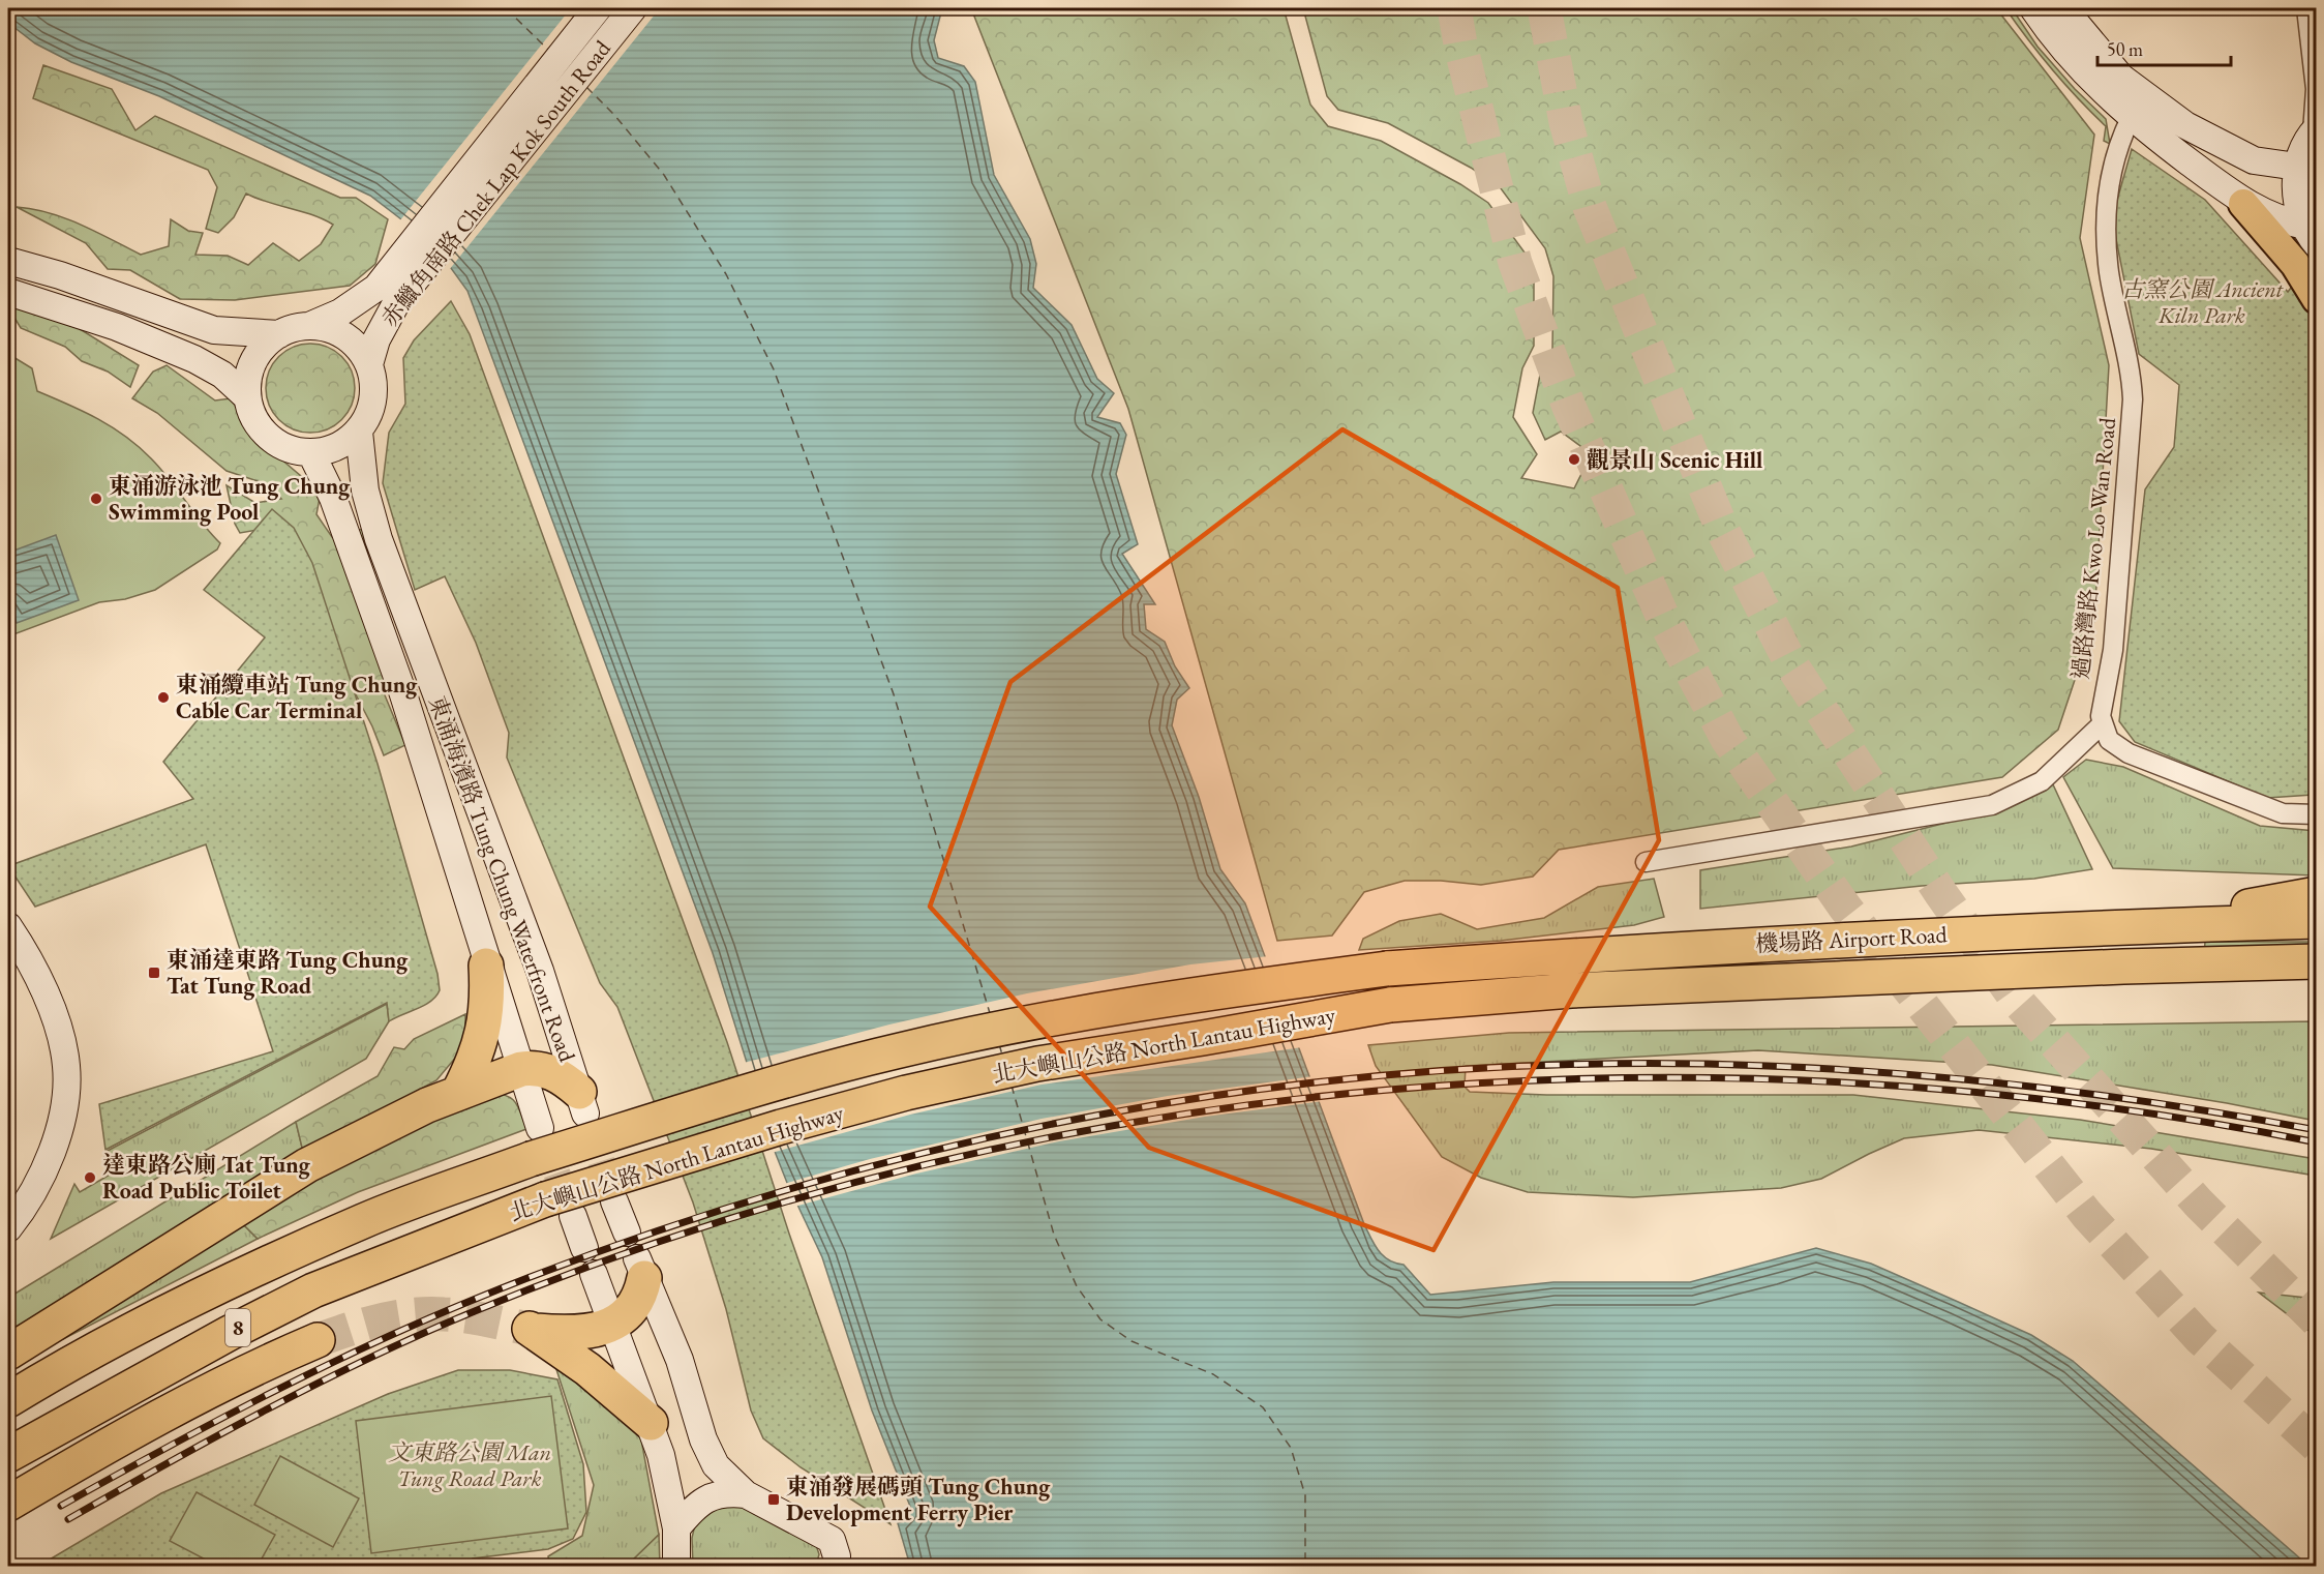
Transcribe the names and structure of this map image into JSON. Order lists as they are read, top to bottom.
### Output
{
  "streets": {
    "highway": ["機場路 Airport Road", "北大嶼山公路 North Lantau Highway", "8"],
    "main road": ["赤鱲角南路 Chek Lap Kok South Road", "東涌海濱路 Tung Chung Waterfront Road"],
    "street": ["過路灣路 Kwo Lo Wan Road"]
  },
  "crossings": [
    ["赤鱲角南路 Chek Lap Kok South Road", "東涌海濱路 Tung Chung Waterfront Road"],
    ["機場路 Airport Road", "北大嶼山公路 North Lantau Highway"]
  ],
  "parks": ["古窯公園 Ancient Kiln Park", "文東路公園 Man Tung Road Park"],
  "places": {
    "other": [
      "觀景山 Scenic Hill",
      "東涌游泳池 Tung Chung Swimming Pool",
      "東涌纜車站 Tung Chung Cable Car Terminal",
      "達東路公廁 Tat Tung Road Public Toilet"
    ],
    "transit": ["東涌達東路 Tung Chung Tat Tung Road", "東涌發展碼頭 Tung Chung Development Ferry Pier"]
  },
  "scale_bar": "50 m"
}
